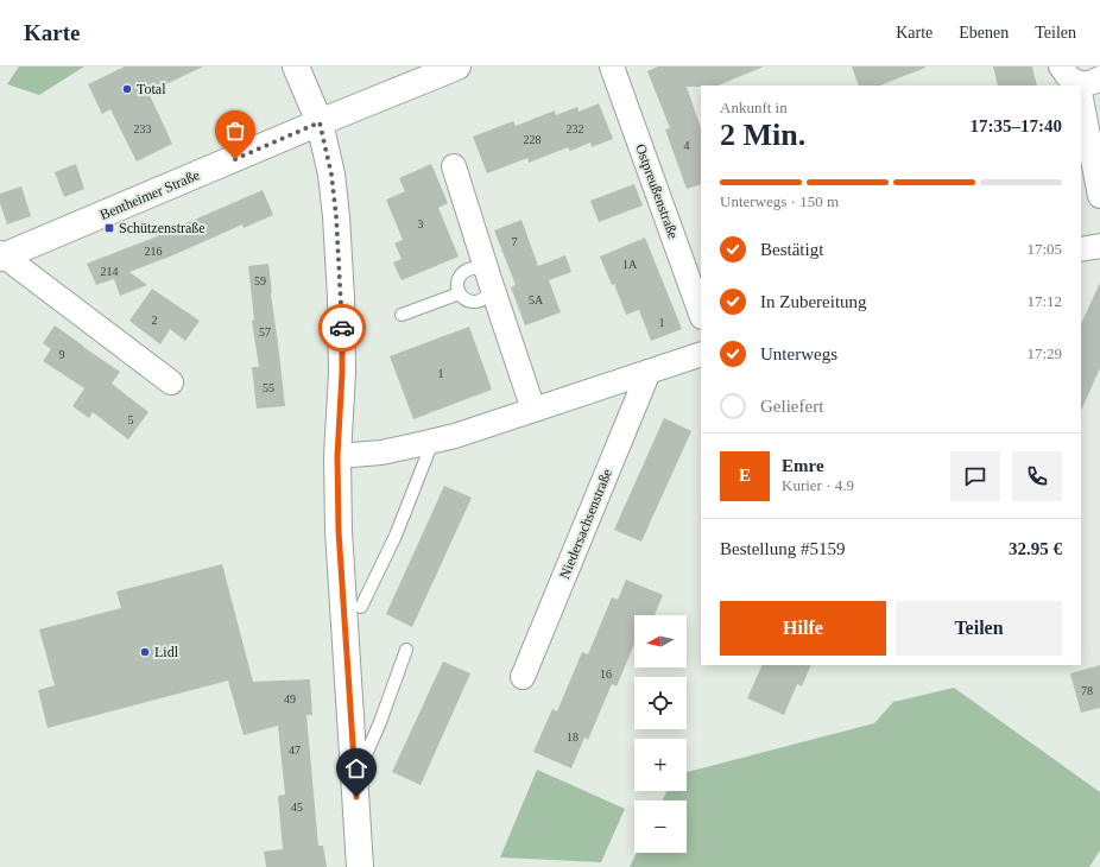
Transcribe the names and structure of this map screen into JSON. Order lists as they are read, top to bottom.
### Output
{
  "streets": {
    "street": ["Ostpreußenstraße", "Bentheimer Straße", "Niedersachsenstraße"]
  },
  "places": {
    "other": ["Total", "Lidl"],
    "transit": ["Schützenstraße"]
  },
  "house_numbers": [
    "233",
    "232",
    "228",
    "4",
    "3",
    "7",
    "216",
    "1A",
    "214",
    "59",
    "5A",
    "2",
    "1",
    "57",
    "9",
    "1",
    "55",
    "5",
    "16",
    "78",
    "49",
    "18",
    "47",
    "45"
  ],
  "north": "left",
  "page": {
    "header": "Karte",
    "nav": ["Karte", "Ebenen", "Teilen"],
    "heading": ["2 Min.", "Ankunft in", "17:35–17:40"],
    "panel": [
      "Emre",
      "Kurier · 4.9",
      "Bestellung #5159",
      "32.95 €"
    ],
    "bar": "Unterwegs · 150 m",
    "list": [
      ["Bestätigt", "17:05"],
      ["In Zubereitung", "17:12"],
      ["Unterwegs", "17:29"],
      "Geliefert"
    ],
    "round": "E",
    "buttons": ["Hilfe", "Teilen"],
    "map_buttons": ["+", "−"]
  }
}
